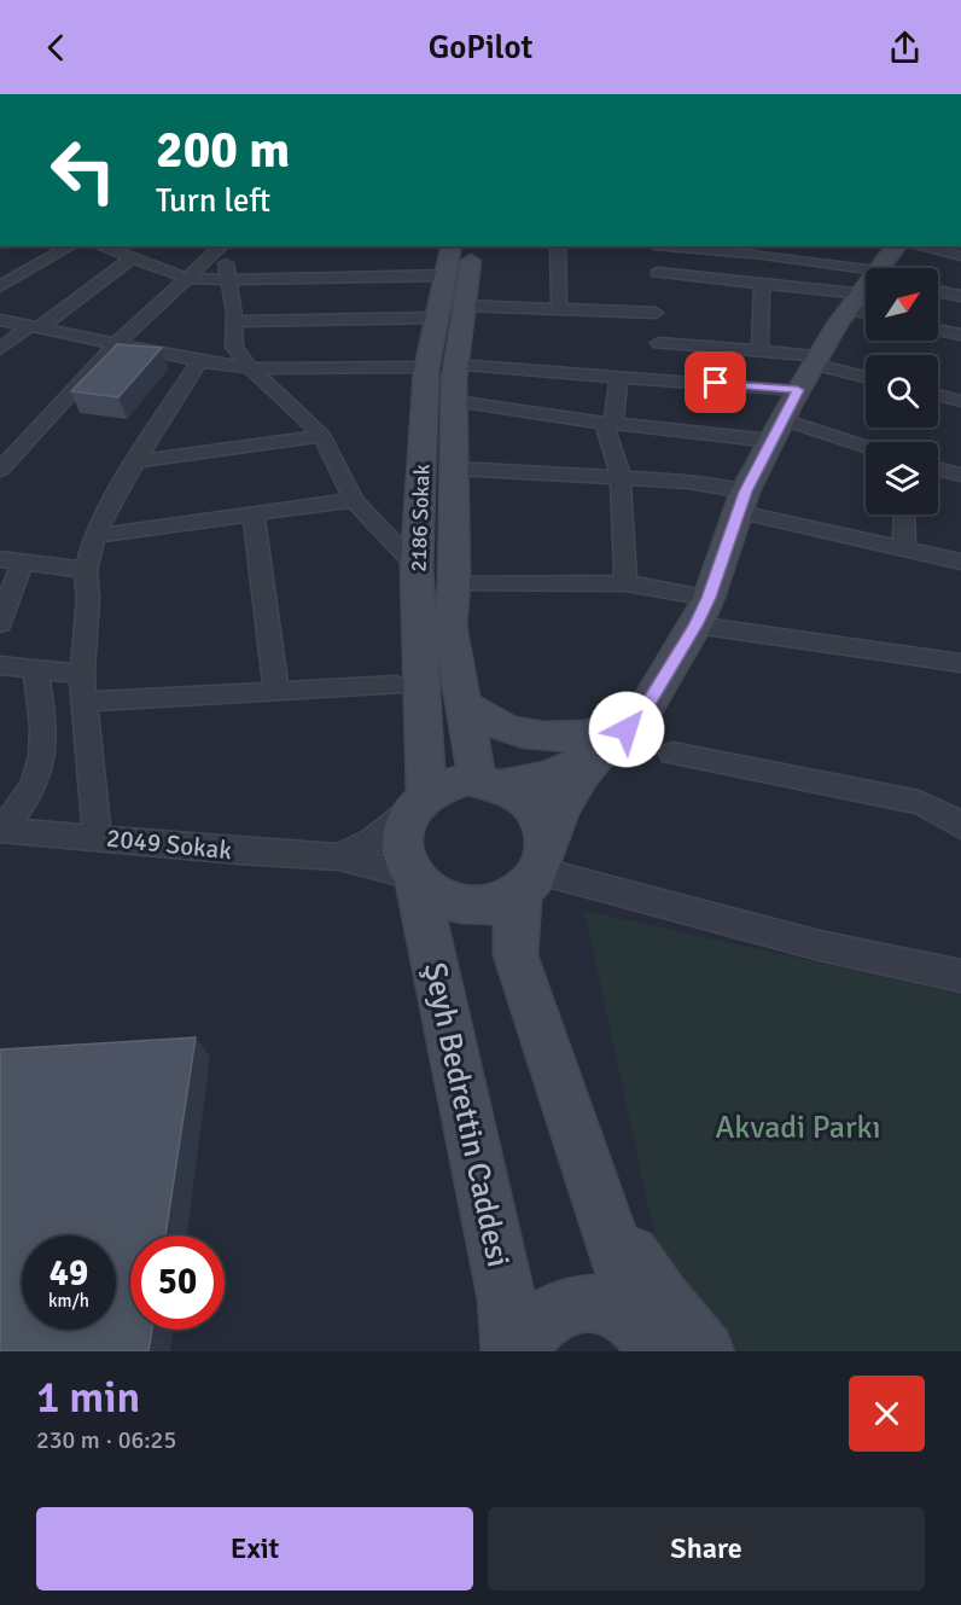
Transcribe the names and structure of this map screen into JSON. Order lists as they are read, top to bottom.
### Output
{
  "streets": {
    "main road": ["2186 Sokak", "Şeyh Bedrettin Caddesi"],
    "street": ["2049 Sokak"]
  },
  "crossings": [
    ["2186 Sokak", "2049 Sokak"],
    ["2186 Sokak", "Şeyh Bedrettin Caddesi"],
    ["2049 Sokak", "Şeyh Bedrettin Caddesi"]
  ],
  "parks": ["Akvadi Parkı"],
  "north": "top right",
  "page": {
    "header": "GoPilot",
    "turn": ["200 m", "Turn left"],
    "speed": "49 km/h",
    "limit": "50",
    "heading": ["1 min", "230 m · 06:25"],
    "buttons": ["Exit", "Share"]
  }
}
